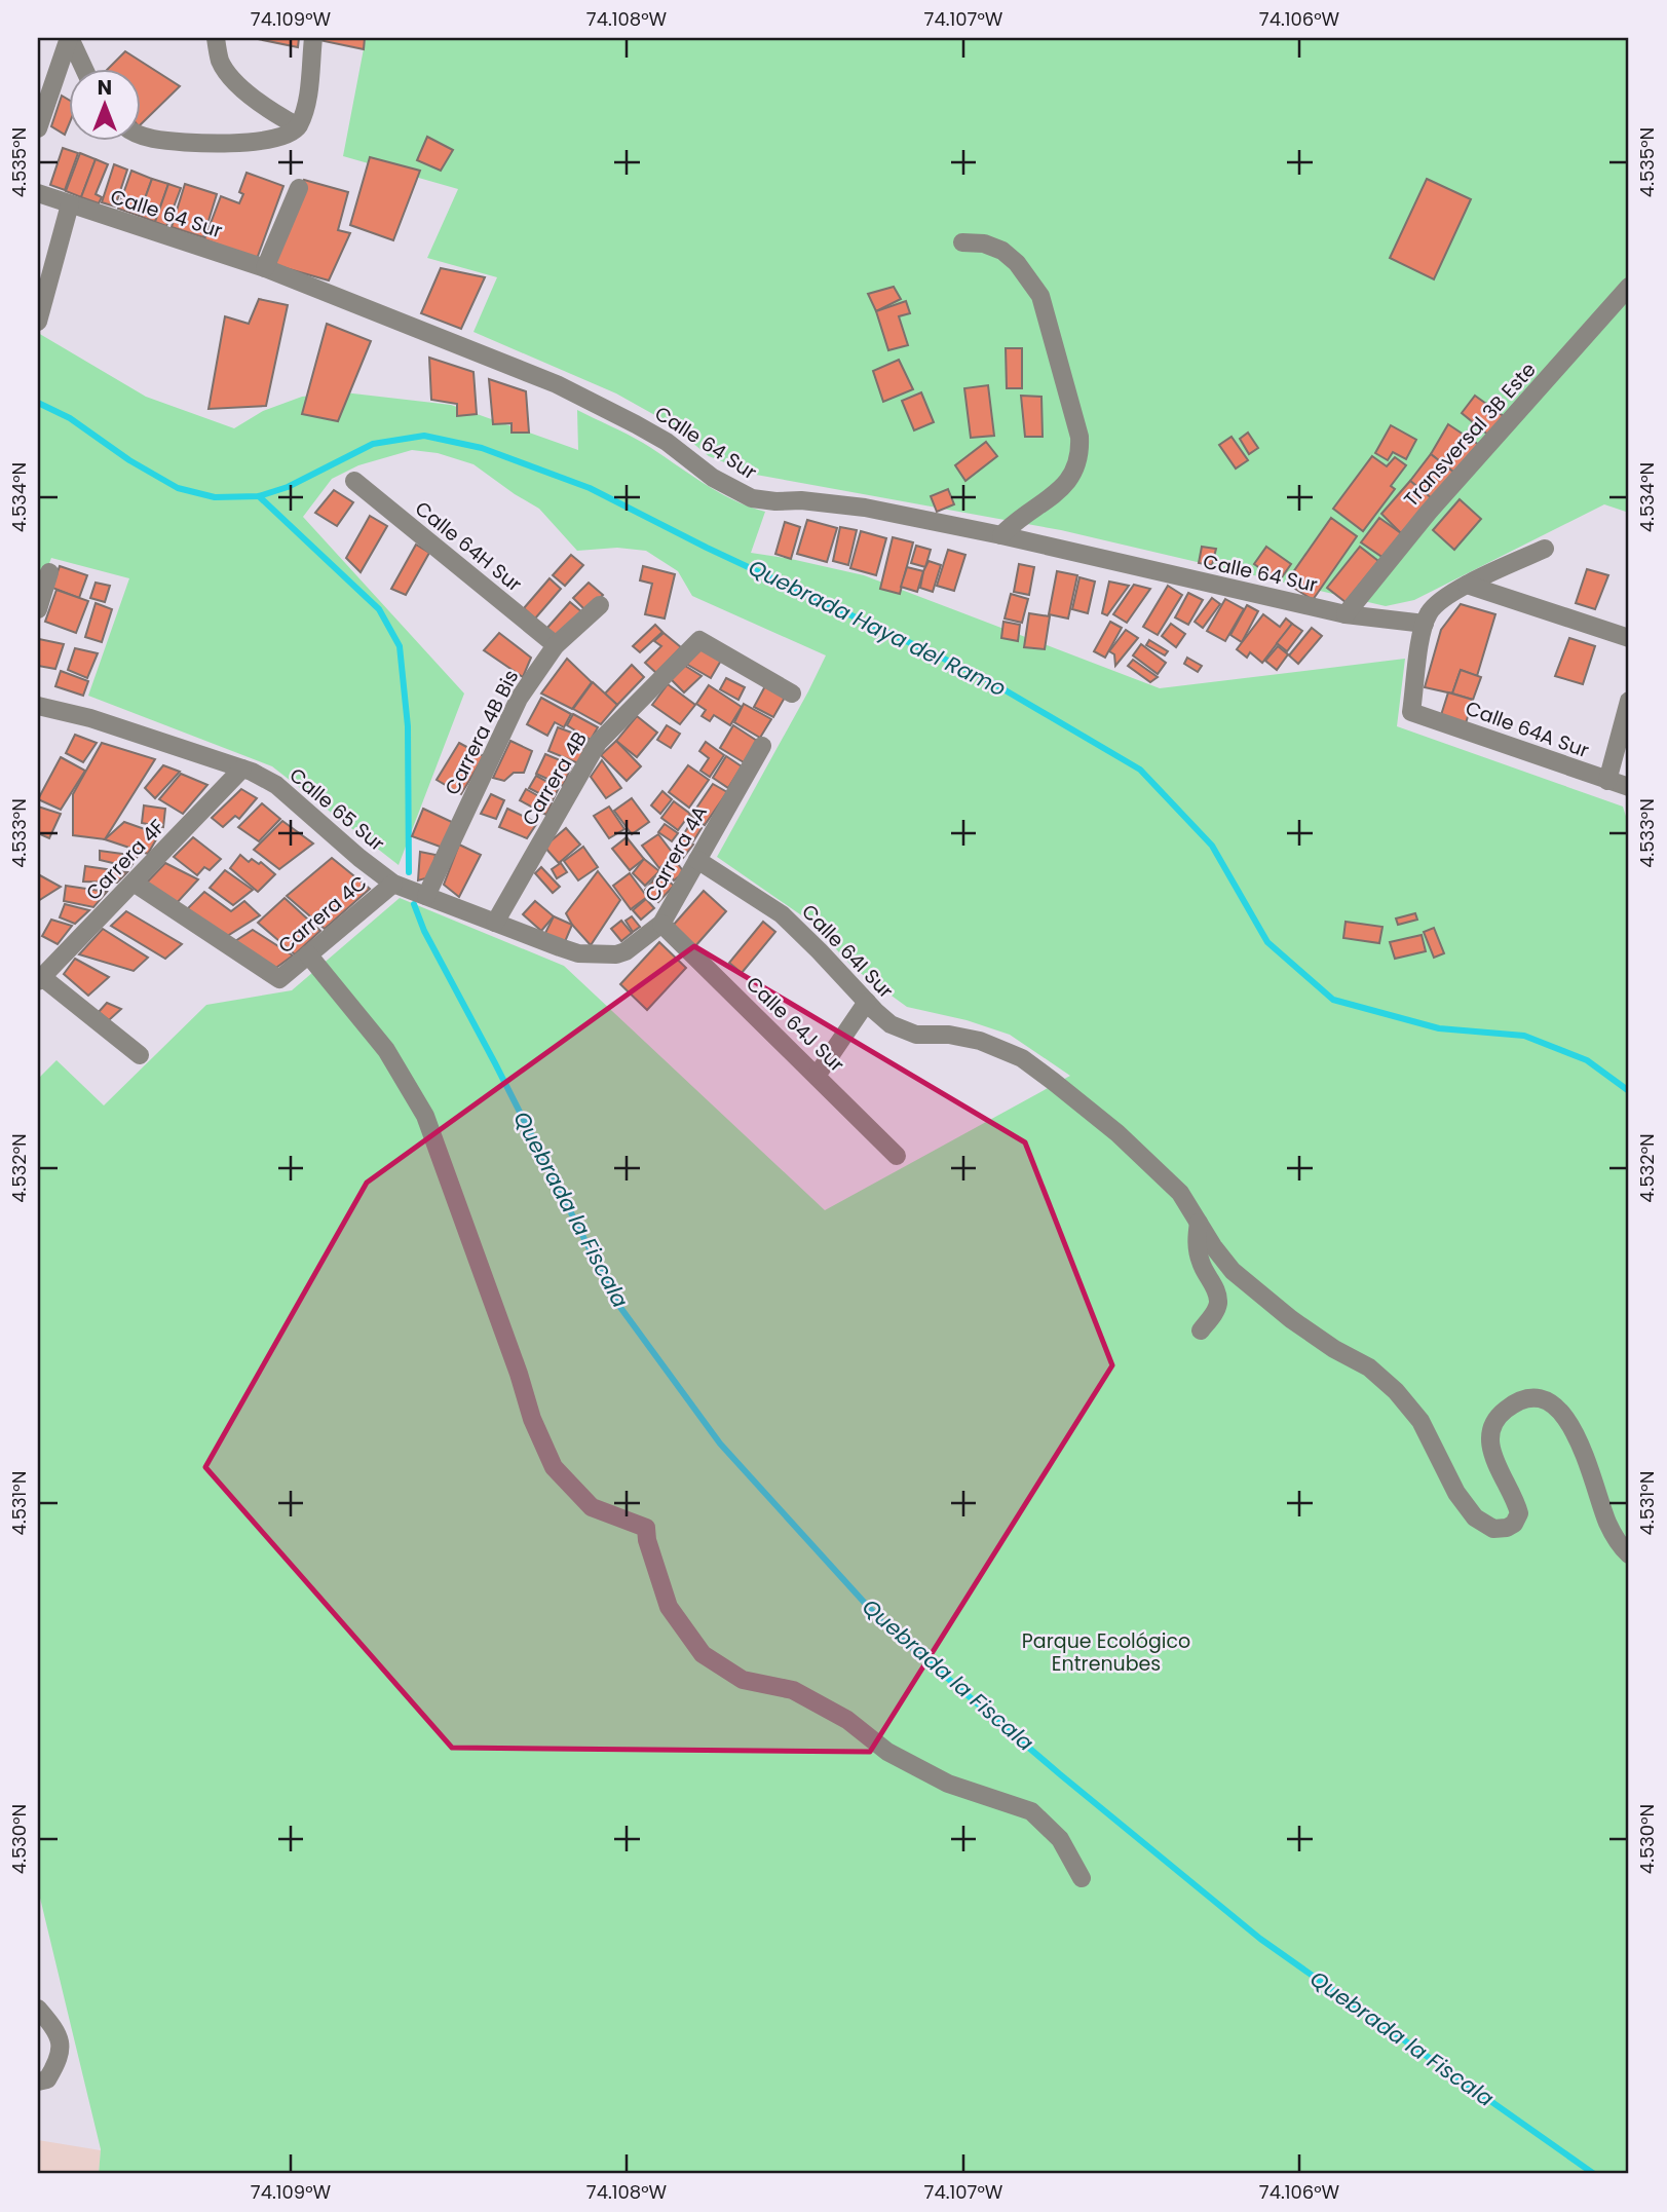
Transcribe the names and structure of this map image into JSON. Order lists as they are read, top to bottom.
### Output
{
  "streets": {
    "street": [
      "Calle 64 Sur",
      "Transversal 3B Este",
      "Calle 64H Sur",
      "Calle 64A Sur",
      "Carrera 4B Bis",
      "Carrera 4B",
      "Calle 65 Sur",
      "Carrera 4A",
      "Carrera 4F",
      "Carrera 4C",
      "Calle 64I Sur",
      "Calle 64J Sur"
    ]
  },
  "crossings": [
    ["Calle 64 Sur", "Transversal 3B Este"],
    ["Calle 64 Sur", "Calle 64A Sur"],
    ["Calle 64H Sur", "Carrera 4B Bis"],
    ["Carrera 4B Bis", "Calle 65 Sur"],
    ["Carrera 4B", "Calle 65 Sur"],
    ["Calle 65 Sur", "Carrera 4A"],
    ["Calle 65 Sur", "Carrera 4F"],
    ["Calle 65 Sur", "Carrera 4C"],
    ["Carrera 4A", "Calle 64I Sur"],
    ["Carrera 4A", "Calle 64J Sur"],
    ["Carrera 4F", "Carrera 4C"]
  ],
  "water": ["Quebrada Haya del Ramo", "Quebrada la Fiscala"],
  "parks": ["Parque Ecológico Entrenubes"],
  "north": "top",
  "coordinates": [
    "74.109°W",
    "74.108°W",
    "74.107°W",
    "74.106°W",
    "4.535°N",
    "4.534°N",
    "4.533°N",
    "4.532°N",
    "4.531°N",
    "4.530°N"
  ]
}
